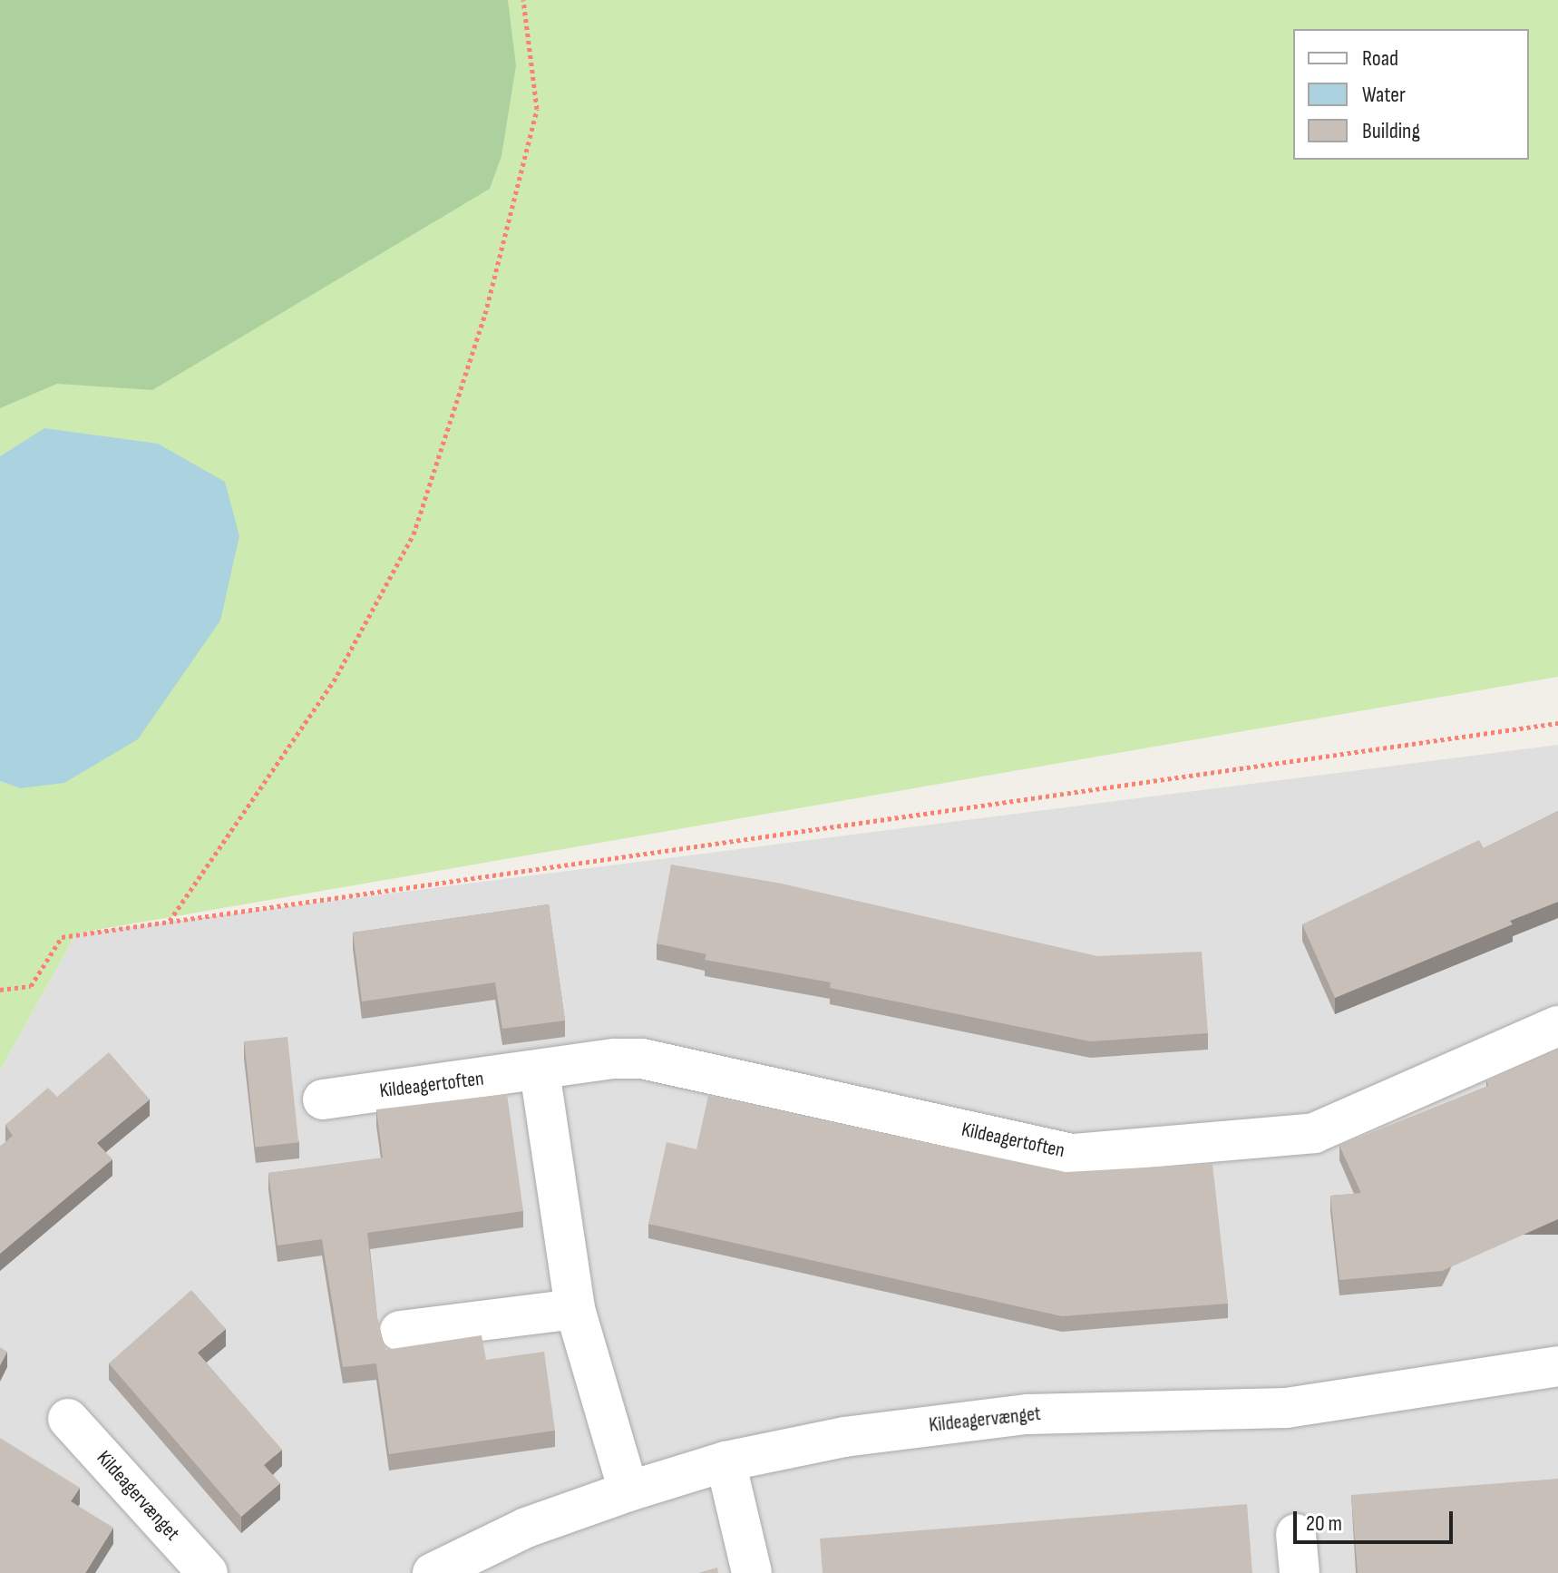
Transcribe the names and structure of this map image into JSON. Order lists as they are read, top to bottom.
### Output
{
  "streets": {
    "street": ["Kildeagertoften", "Kildeagervænget"]
  },
  "legend": ["Road", "Water", "Building"],
  "scale_bar": "20 m"
}
